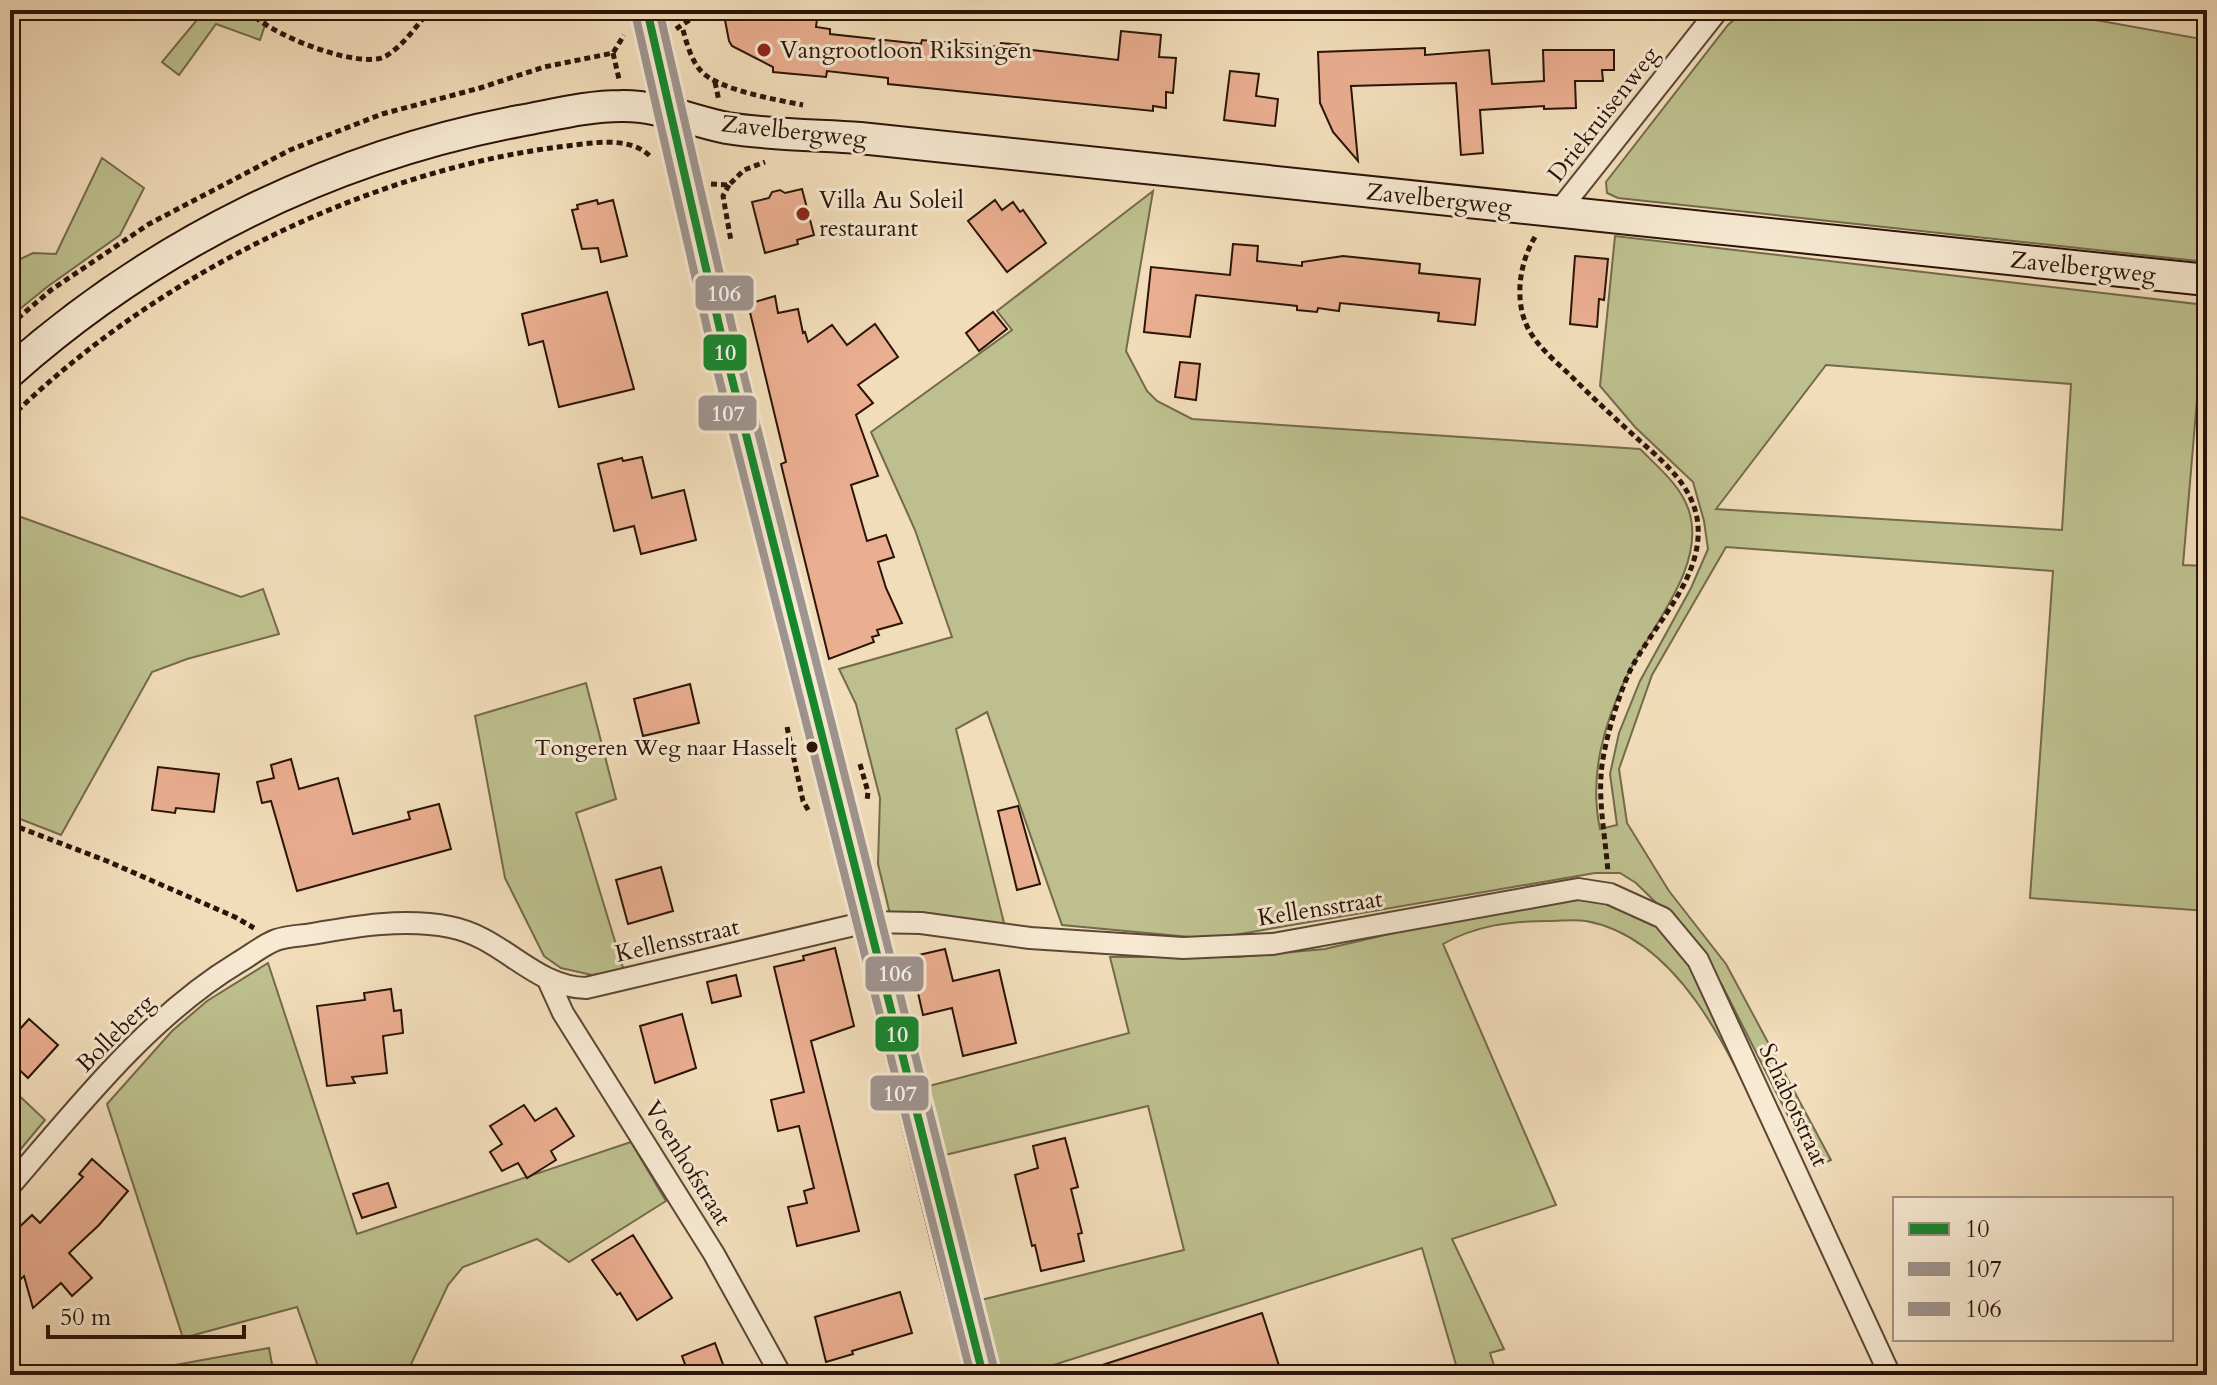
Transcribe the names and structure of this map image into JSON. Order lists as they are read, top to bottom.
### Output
{
  "streets": {
    "main road": ["Zavelbergweg"],
    "street": [
      "Driekruisenweg",
      "Kellensstraat",
      "Bolleberg",
      "Schabotstraat",
      "Voenhofstraat"
    ]
  },
  "crossings": [
    ["Driekruisenweg", "Zavelbergweg"],
    ["Kellensstraat", "Bolleberg"],
    ["Kellensstraat", "Schabotstraat"],
    ["Kellensstraat", "Voenhofstraat"]
  ],
  "places": ["Vangrootloon Riksingen", "Villa Au Soleil restaurant", "Tongeren Weg naar Hasselt"],
  "lines": ["transit line 10", "transit line 106", "transit line 107"],
  "legend": ["10", "107", "106"],
  "scale_bar": "50 m"
}
